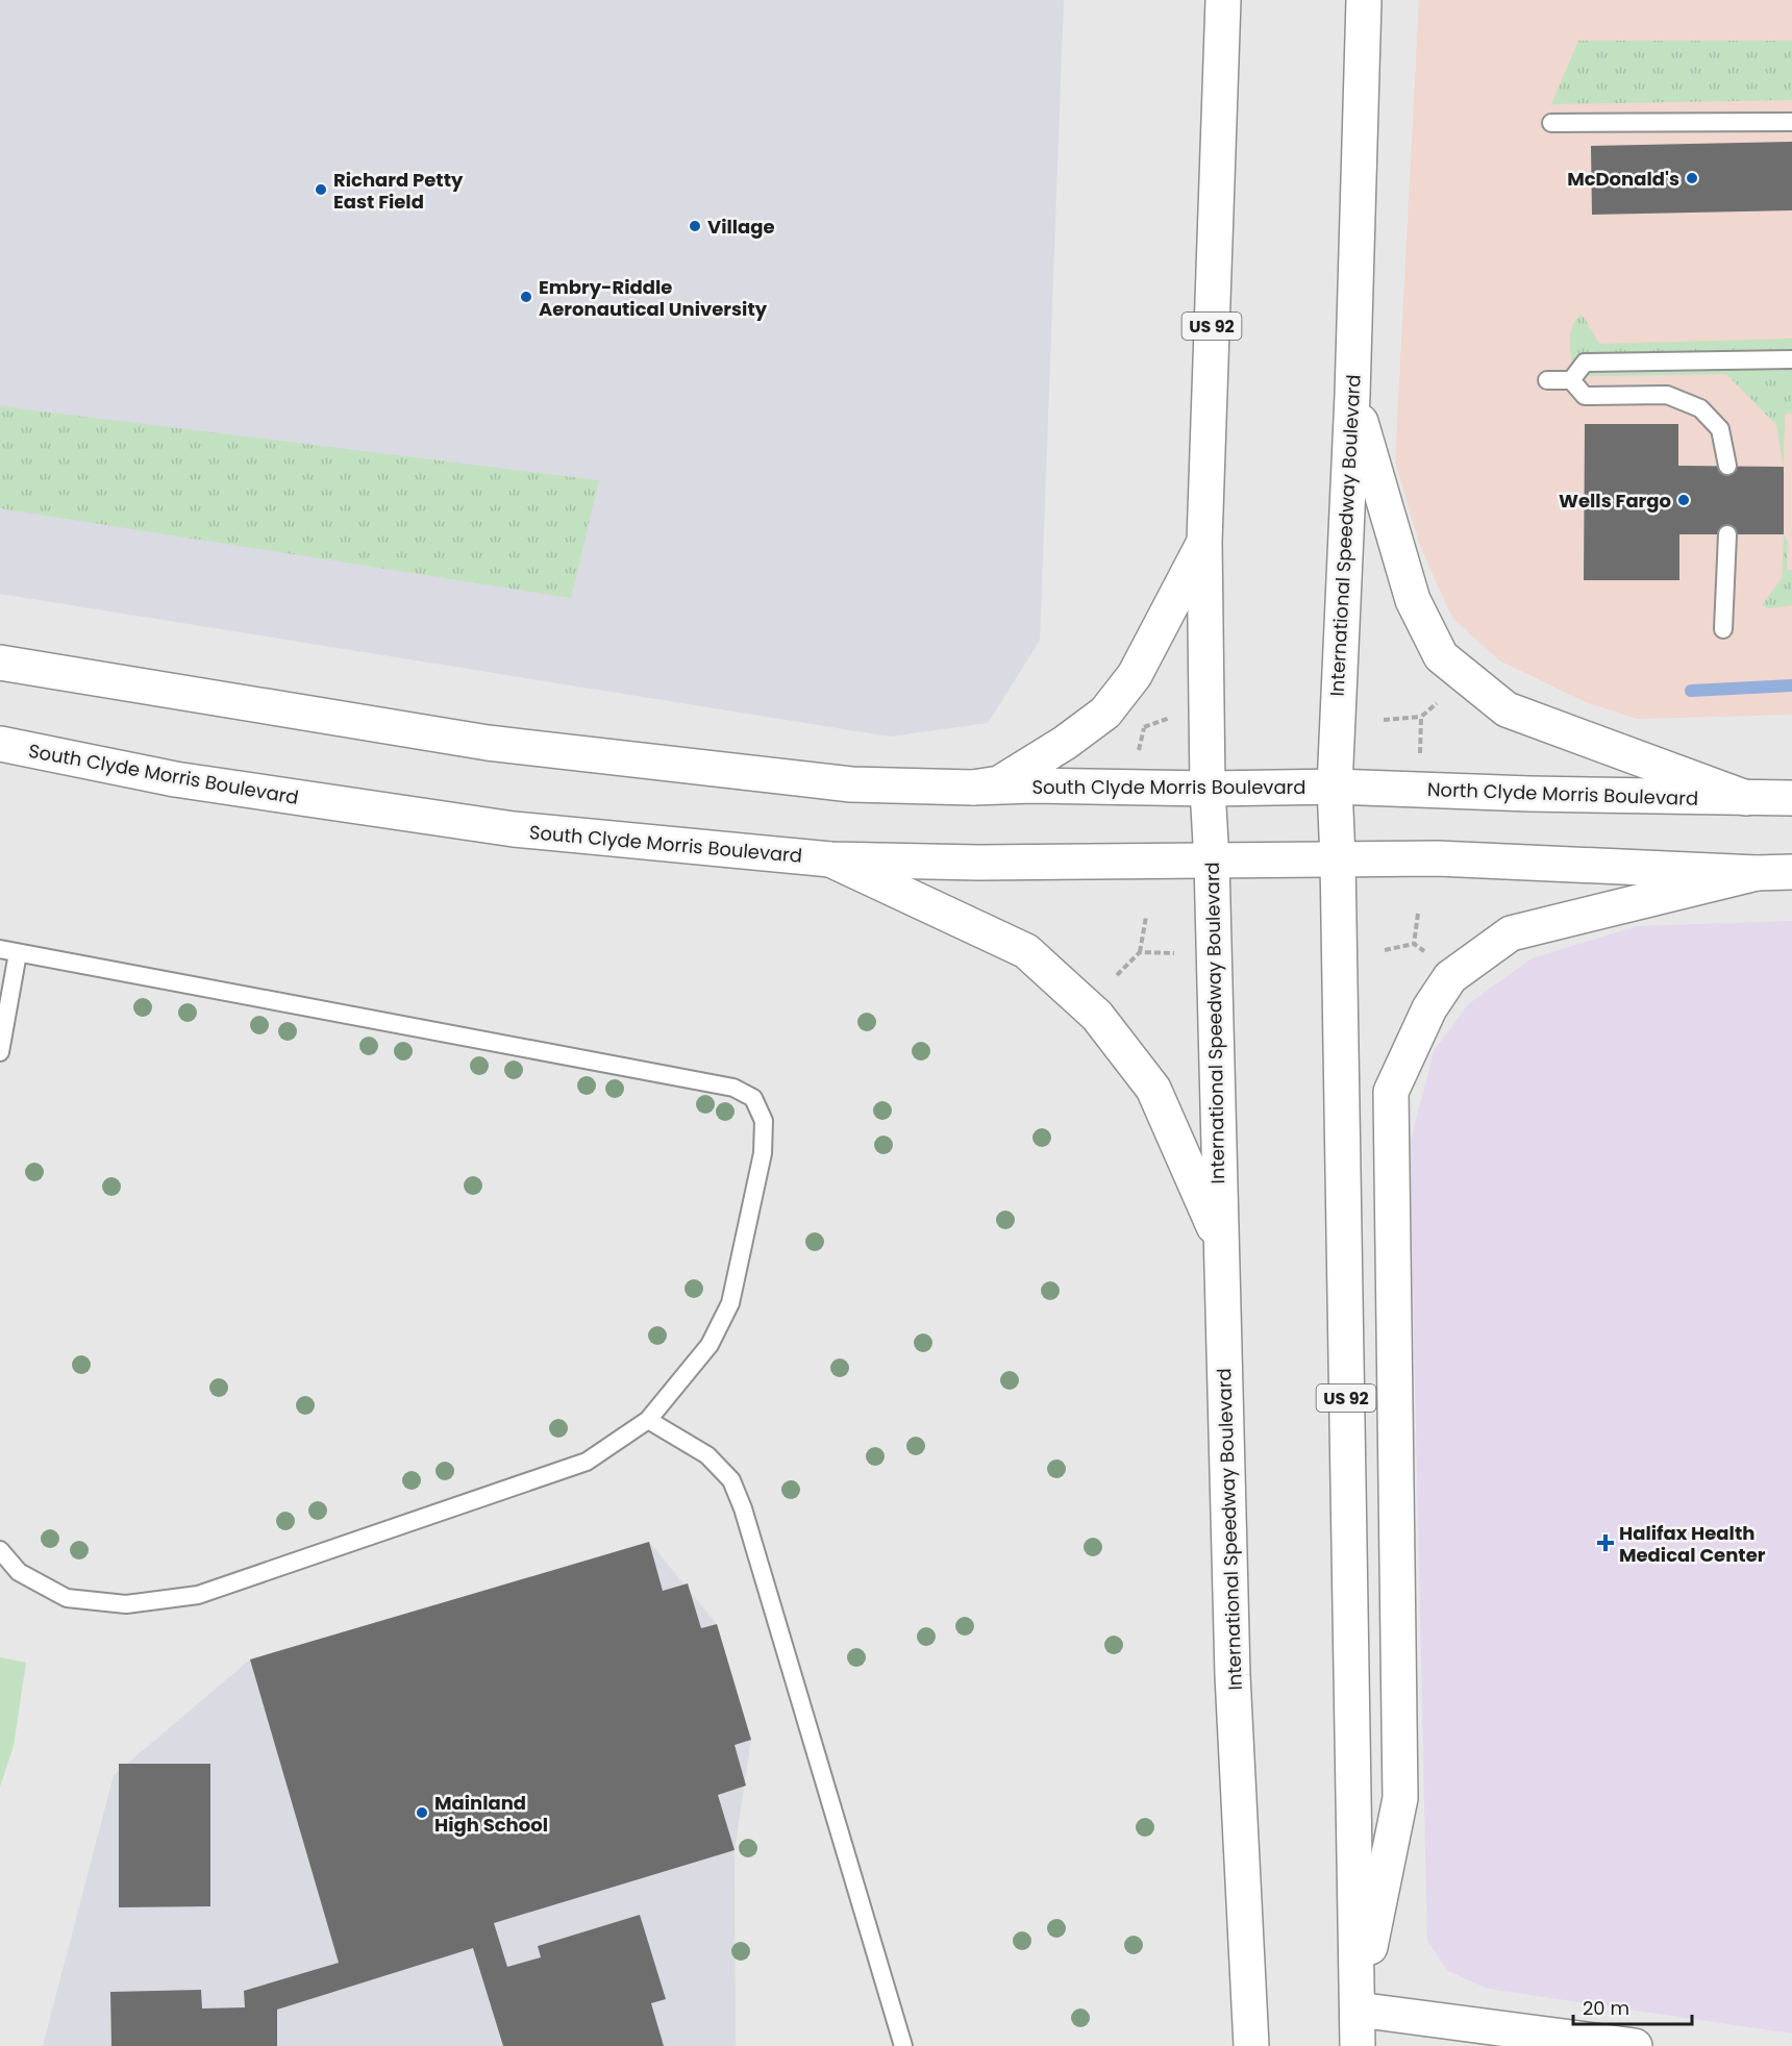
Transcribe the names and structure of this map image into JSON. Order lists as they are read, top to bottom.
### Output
{
  "streets": {
    "main road": [
      "US 92",
      "International Speedway Boulevard",
      "South Clyde Morris Boulevard",
      "North Clyde Morris Boulevard"
    ]
  },
  "crossings": [
    ["International Speedway Boulevard", "South Clyde Morris Boulevard"],
    ["International Speedway Boulevard", "North Clyde Morris Boulevard"],
    ["South Clyde Morris Boulevard", "North Clyde Morris Boulevard"]
  ],
  "places": {
    "other": [
      "McDonald's",
      "Richard Petty East Field",
      "Village",
      "Embry-Riddle Aeronautical University",
      "Wells Fargo",
      "Mainland High School"
    ],
    "health": ["Halifax Health Medical Center"]
  },
  "scale_bar": "20 m"
}
